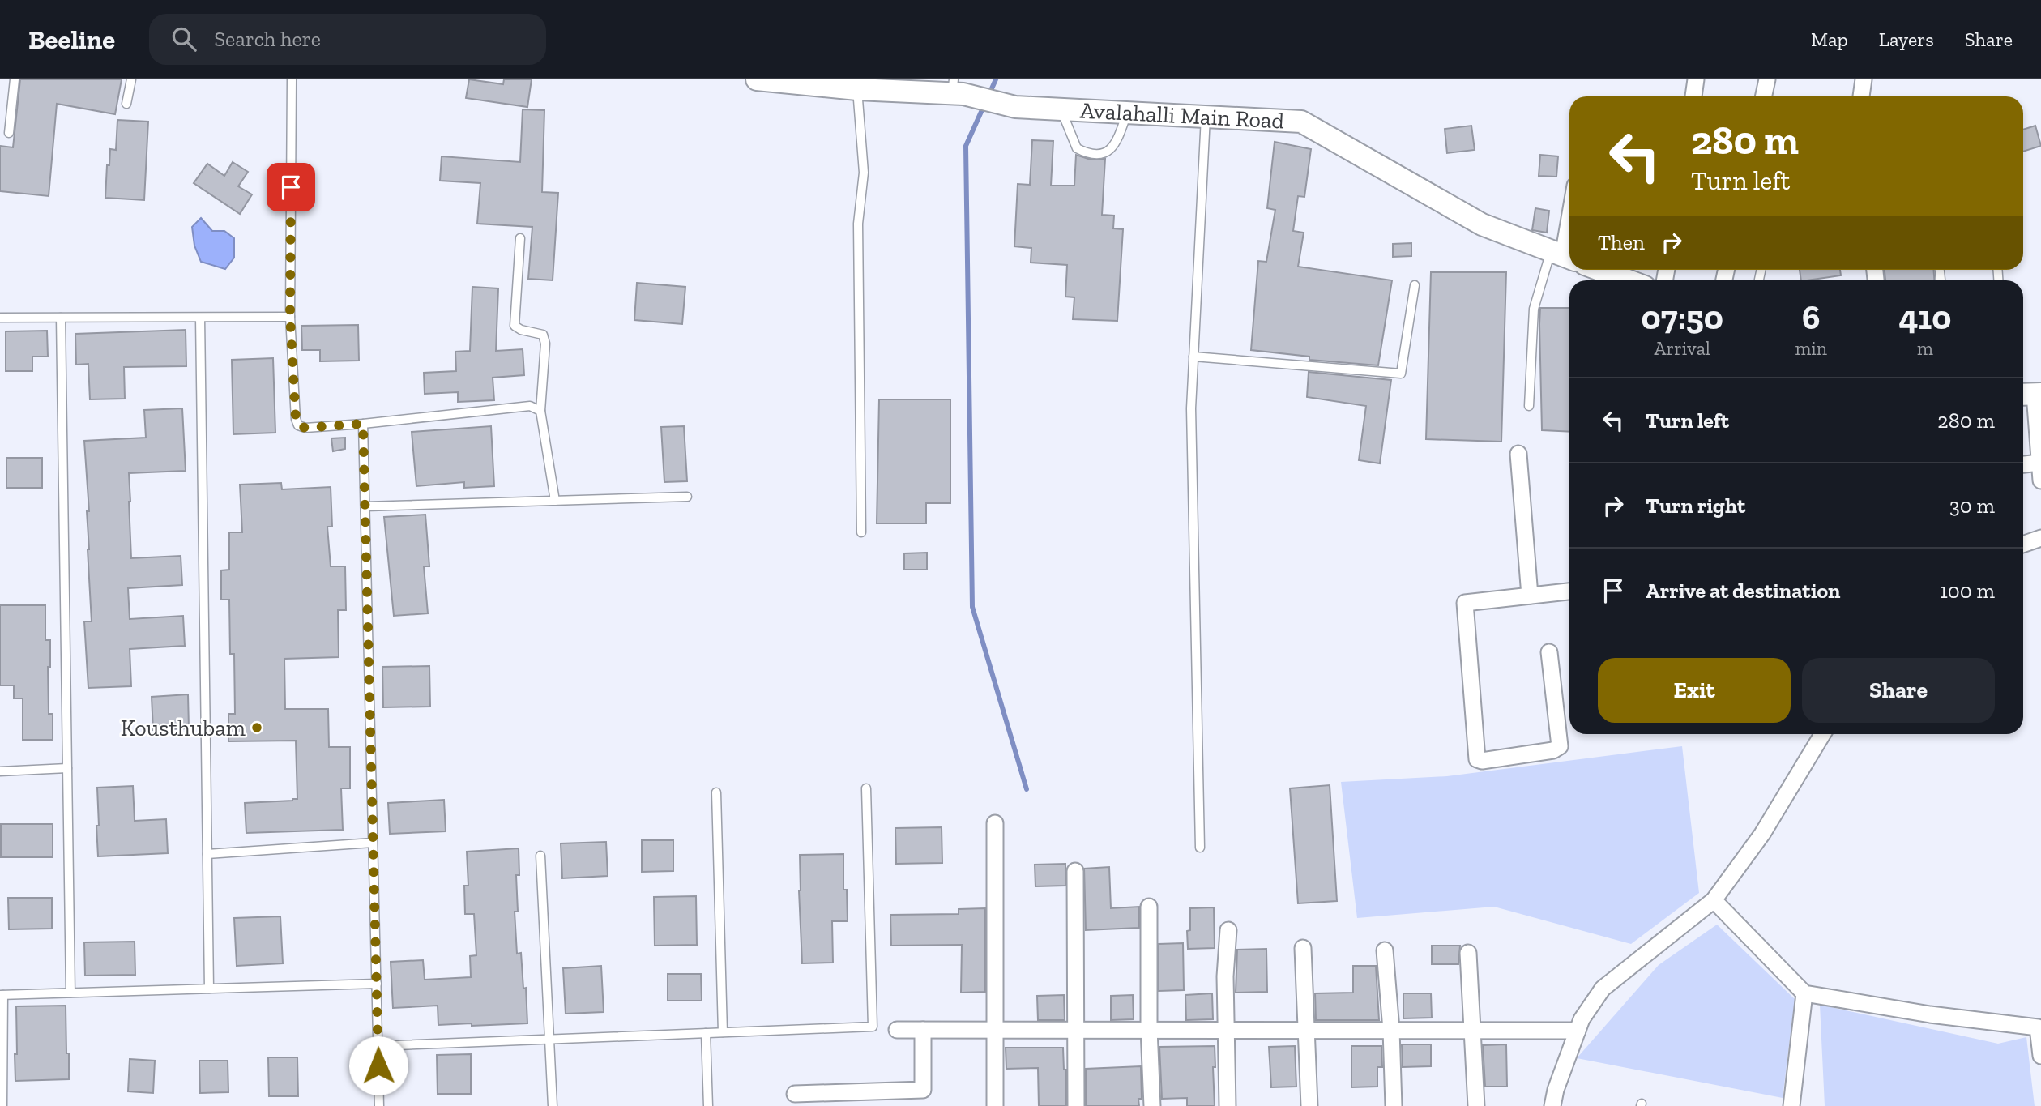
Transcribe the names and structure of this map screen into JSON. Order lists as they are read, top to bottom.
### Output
{
  "streets": {
    "main road": ["Avalahalli Main Road"]
  },
  "places": ["Kousthubam"],
  "page": {
    "header": "Beeline",
    "search": "Search here",
    "nav": ["Map", "Layers", "Share"],
    "turn": ["280 m", "Turn left"],
    "then": "Then",
    "eta": [
      "07:50",
      "Arrival",
      "6",
      "min",
      "410",
      "m"
    ],
    "list": [
      {
        "name": "Turn left",
        "value": "280 m"
      },
      {
        "name": "Turn right",
        "value": "30 m"
      },
      {
        "name": "Arrive at destination",
        "value": "100 m"
      }
    ],
    "buttons": ["Exit", "Share"]
  }
}
